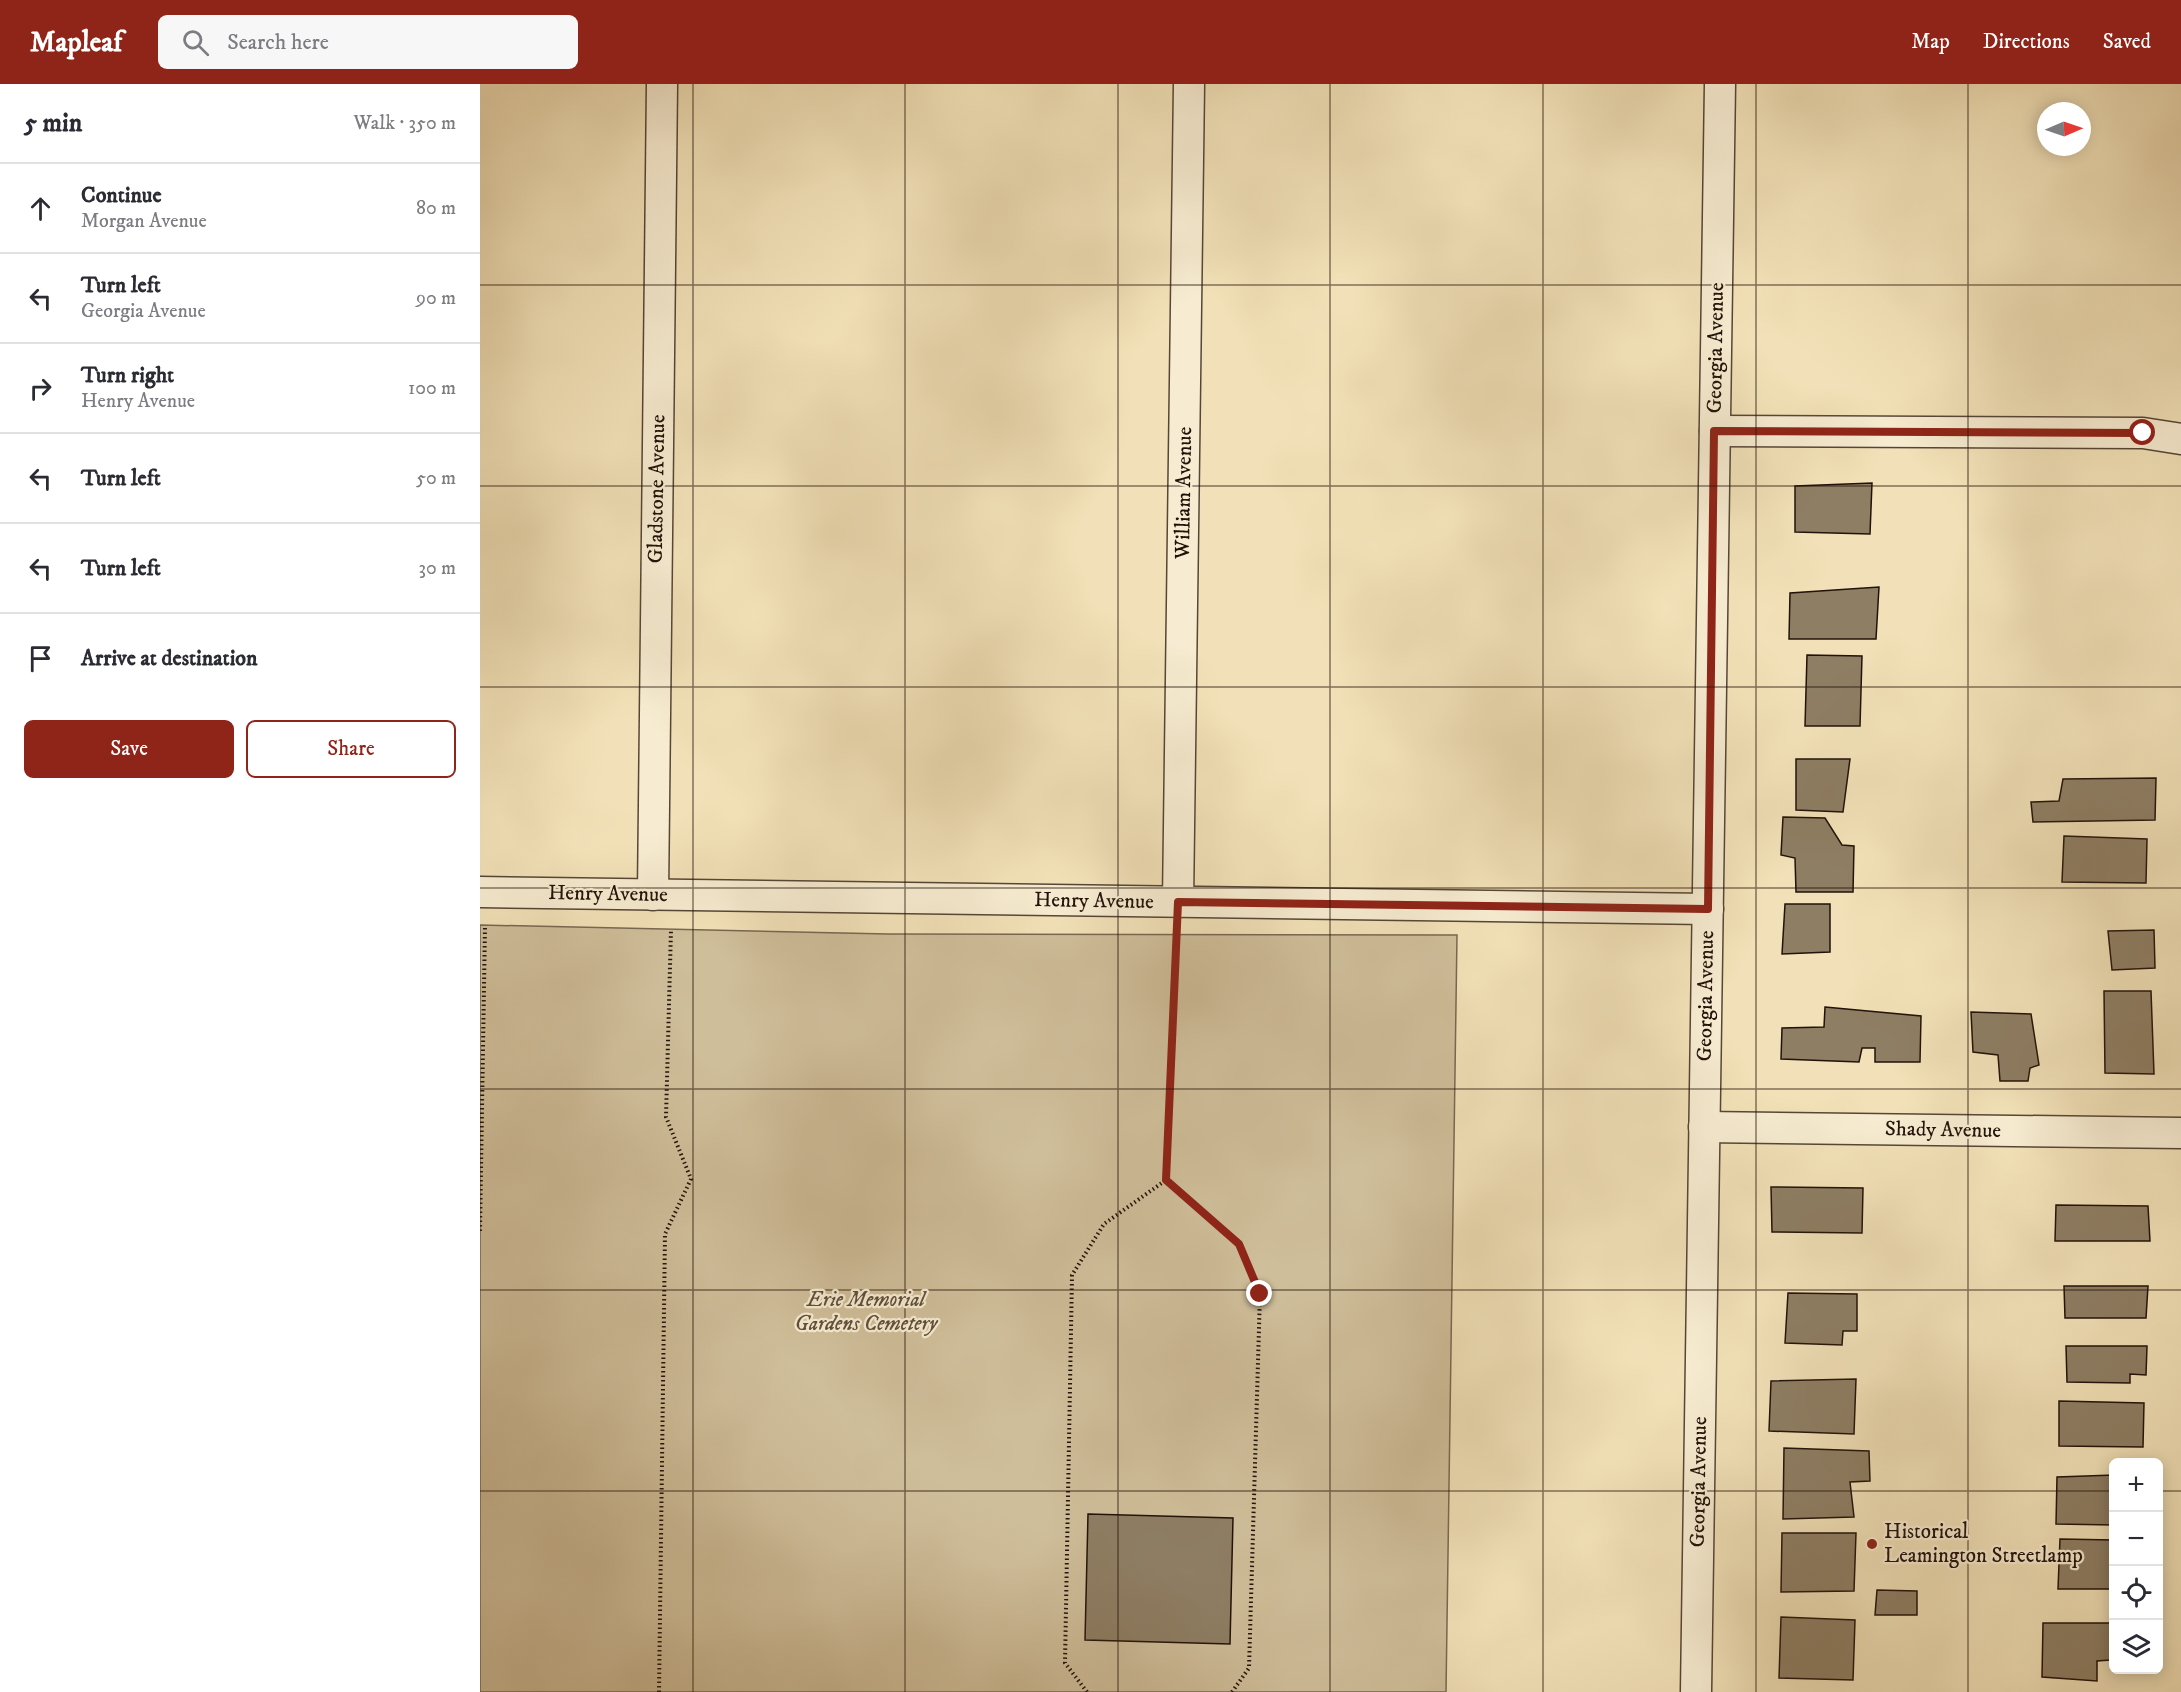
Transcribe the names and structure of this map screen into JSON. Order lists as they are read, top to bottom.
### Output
{
  "streets": {
    "street": [
      "Georgia Avenue",
      "Gladstone Avenue",
      "William Avenue",
      "Henry Avenue",
      "Shady Avenue"
    ]
  },
  "crossings": [
    ["Georgia Avenue", "Henry Avenue"],
    ["Georgia Avenue", "Shady Avenue"],
    ["Gladstone Avenue", "Henry Avenue"],
    ["William Avenue", "Henry Avenue"]
  ],
  "parks": ["Erie Memorial Gardens Cemetery"],
  "places": ["Historical Leamington Streetlamp"],
  "north": "right",
  "page": {
    "header": "Mapleaf",
    "search": "Search here",
    "nav": ["Map", "Directions", "Saved"],
    "heading": ["5 min", "Walk · 350 m"],
    "list": [
      ["Continue", "Morgan Avenue", "80 m"],
      ["Turn left", "Georgia Avenue", "90 m"],
      ["Turn right", "Henry Avenue", "100 m"],
      ["Turn left", "50 m"],
      ["Turn left", "30 m"],
      "Arrive at destination"
    ],
    "buttons": ["Save", "Share"],
    "map_buttons": ["+", "−"]
  }
}
